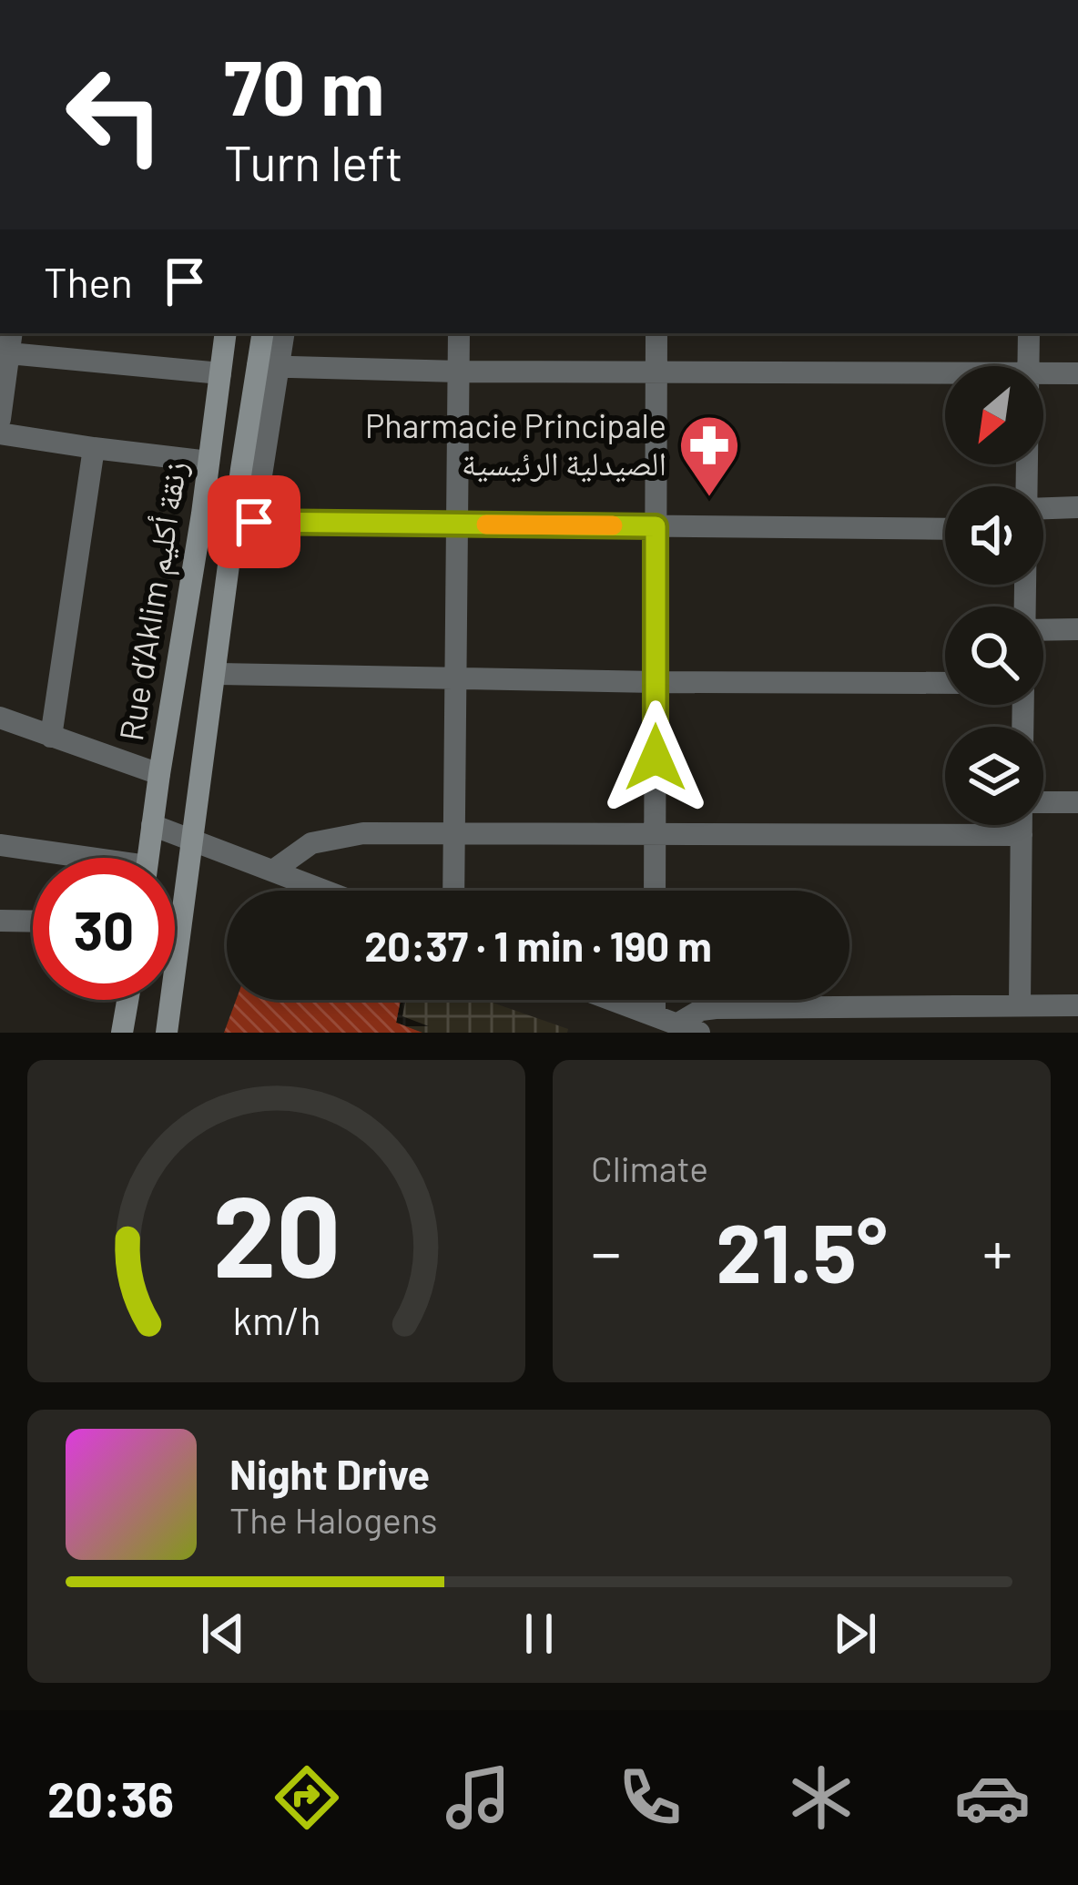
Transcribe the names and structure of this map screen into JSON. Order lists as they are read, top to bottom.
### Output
{
  "streets": {
    "street": ["Rue d’Aklim زنقة أكليم"]
  },
  "places": {
    "pharmacy": ["Pharmacie Principale الصيدلية الرئيسية"]
  },
  "north": "bottom left",
  "page": {
    "turn": ["70 m", "Turn left"],
    "then": "Then",
    "limit": "30",
    "trip": "20:37 · 1 min · 190 m",
    "tile": "Climate",
    "heat": ["−", "21.5°", "+"],
    "song": ["Night Drive", "The Halogens"],
    "tabs": "20:36",
    "gauge": ["20", "km/h"]
  }
}
